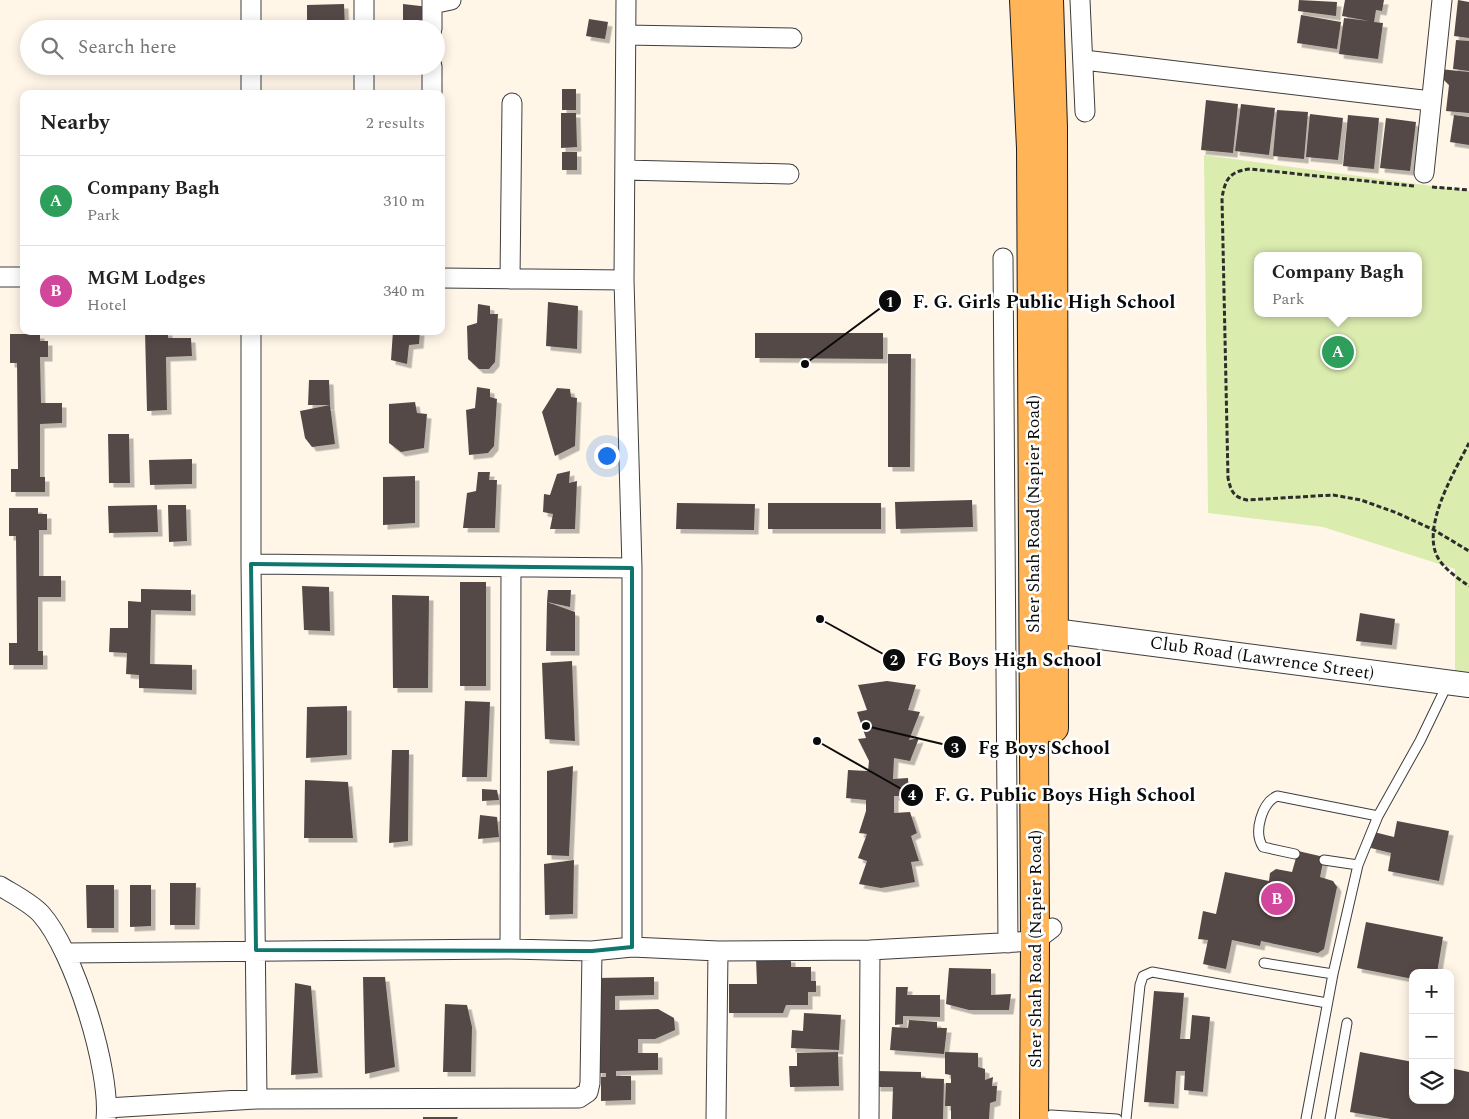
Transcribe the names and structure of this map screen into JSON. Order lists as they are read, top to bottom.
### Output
{
  "streets": {
    "main road": ["Sher Shah Road (Napier Road)"],
    "street": ["Club Road (Lawrence Street)"]
  },
  "crossings": [
    ["Sher Shah Road (Napier Road)", "Club Road (Lawrence Street)"]
  ],
  "places": [
    "F. G. Girls Public High School",
    "FG Boys High School",
    "Fg Boys School",
    "F. G. Public Boys High School"
  ],
  "page": {
    "search": "Search here",
    "heading": ["Nearby", "2 results"],
    "list": [
      {
        "mark": "A",
        "name": "Company Bagh",
        "note": "Park",
        "value": "310 m"
      },
      {
        "mark": "B",
        "name": "MGM Lodges",
        "note": "Hotel",
        "value": "340 m"
      }
    ],
    "popup": ["Company Bagh", "Park"],
    "pins": ["A", "B"],
    "map_buttons": ["+", "−"]
  }
}
